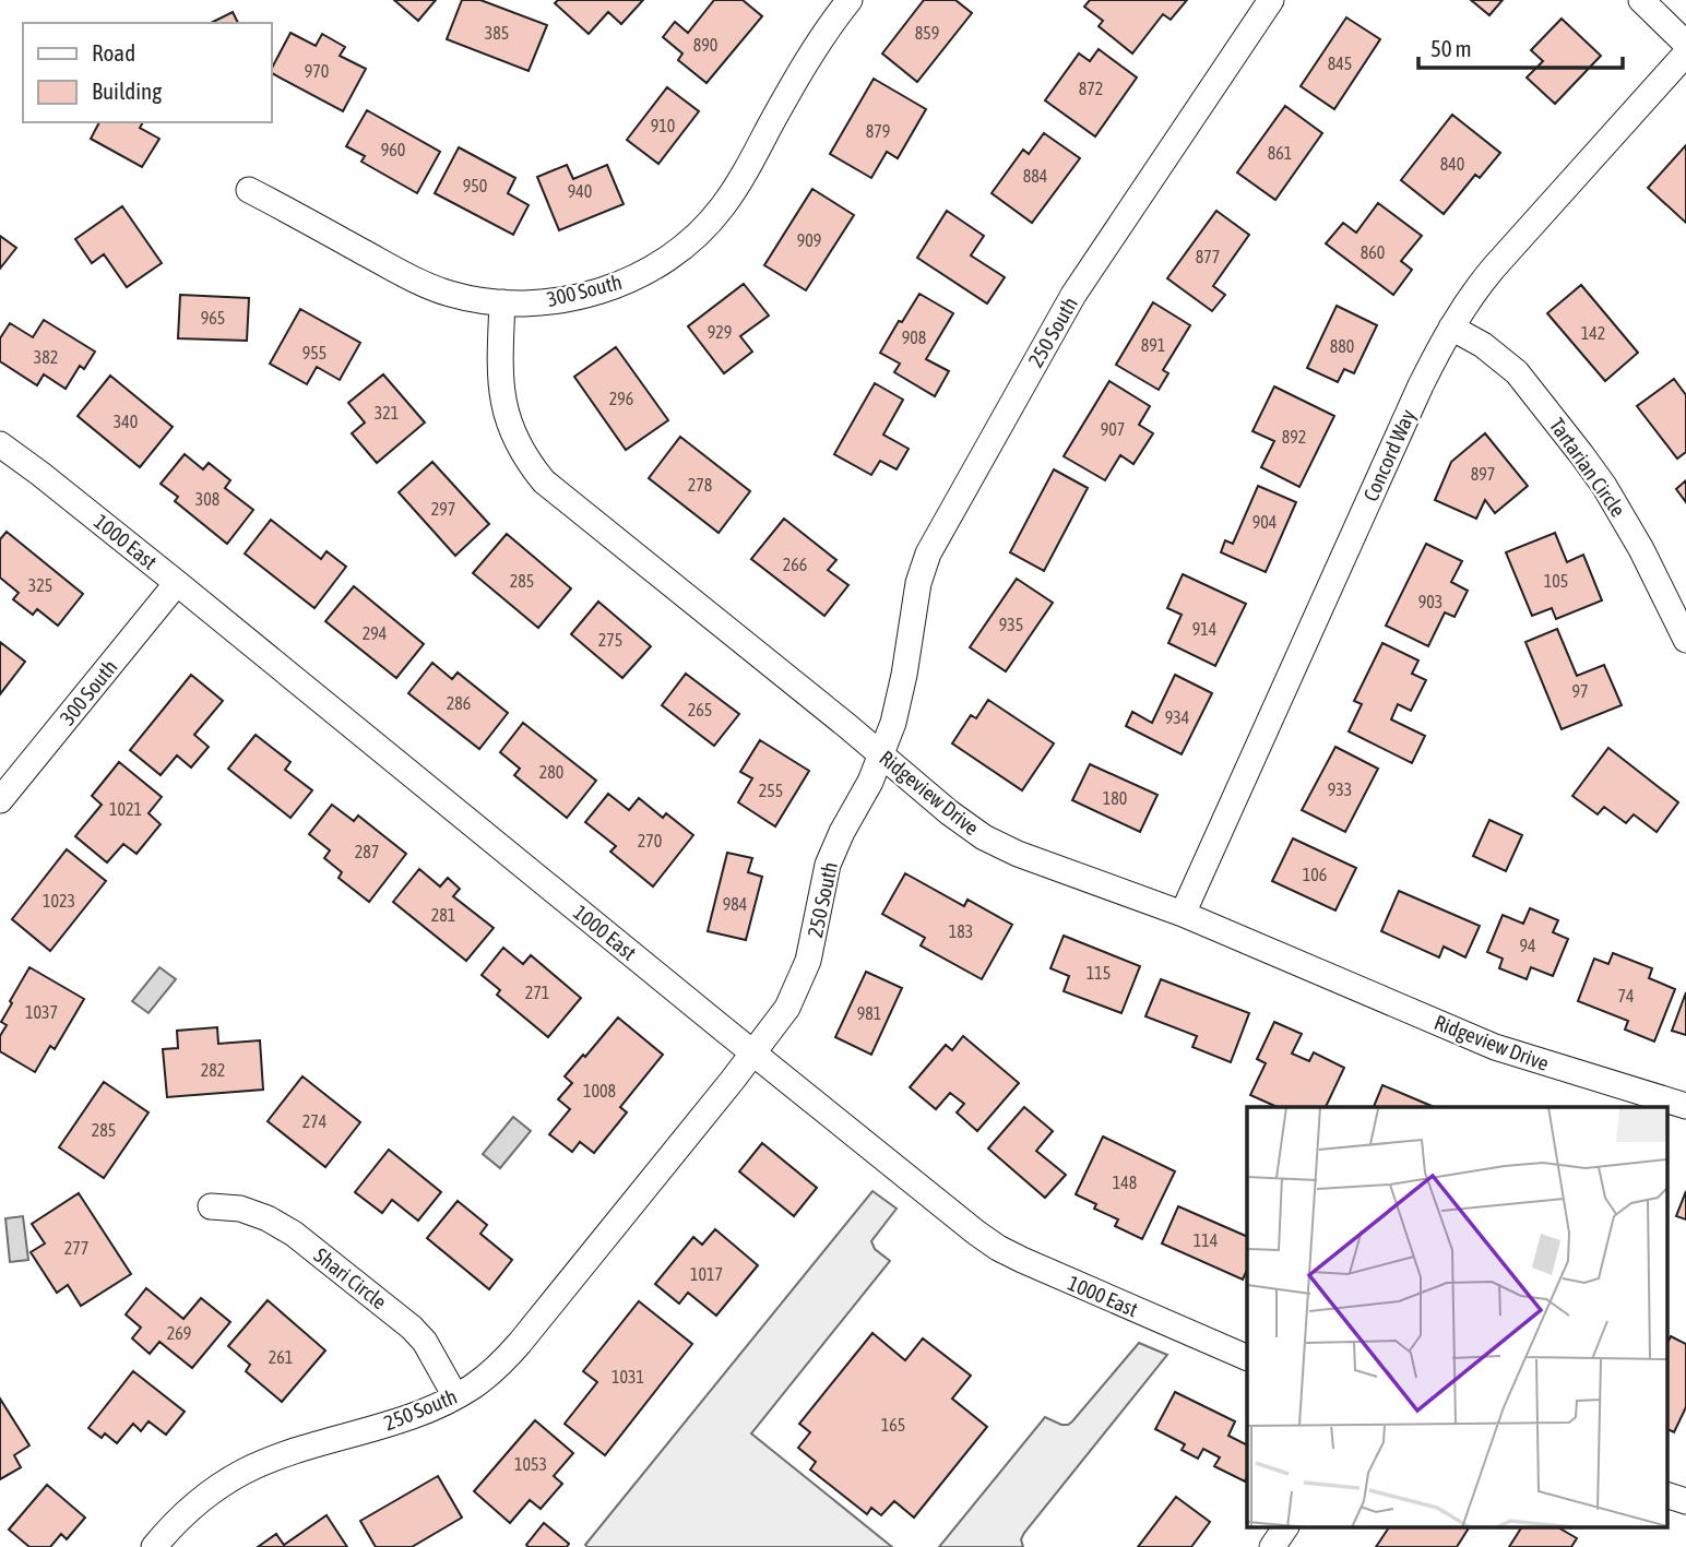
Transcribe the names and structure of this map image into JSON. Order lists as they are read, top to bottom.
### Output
{
  "streets": {
    "street": [
      "300 South",
      "250 South",
      "Concord Way",
      "Tartarian Circle",
      "1000 East",
      "Ridgeview Drive",
      "Shari Circle"
    ]
  },
  "crossings": [
    ["300 South", "1000 East"],
    ["300 South", "Ridgeview Drive"],
    ["250 South", "1000 East"],
    ["250 South", "Ridgeview Drive"],
    ["250 South", "Shari Circle"],
    ["Concord Way", "Tartarian Circle"],
    ["Concord Way", "Ridgeview Drive"]
  ],
  "house_numbers": [
    "385",
    "859",
    "890",
    "845",
    "970",
    "872",
    "910",
    "879",
    "960",
    "861",
    "840",
    "884",
    "950",
    "940",
    "909",
    "860",
    "877",
    "965",
    "929",
    "142",
    "908",
    "891",
    "880",
    "955",
    "382",
    "296",
    "321",
    "340",
    "907",
    "892",
    "897",
    "278",
    "308",
    "297",
    "904",
    "266",
    "285",
    "105",
    "325",
    "903",
    "935",
    "914",
    "294",
    "275",
    "97",
    "286",
    "265",
    "934",
    "280",
    "933",
    "255",
    "180",
    "1021",
    "270",
    "287",
    "106",
    "1023",
    "984",
    "281",
    "183",
    "94",
    "115",
    "271",
    "74",
    "1037",
    "981",
    "282",
    "1008",
    "274",
    "285",
    "148",
    "114",
    "277",
    "1017",
    "269",
    "261",
    "1031",
    "165",
    "1053"
  ],
  "legend": ["Road", "Building"],
  "scale_bar": "50 m"
}
